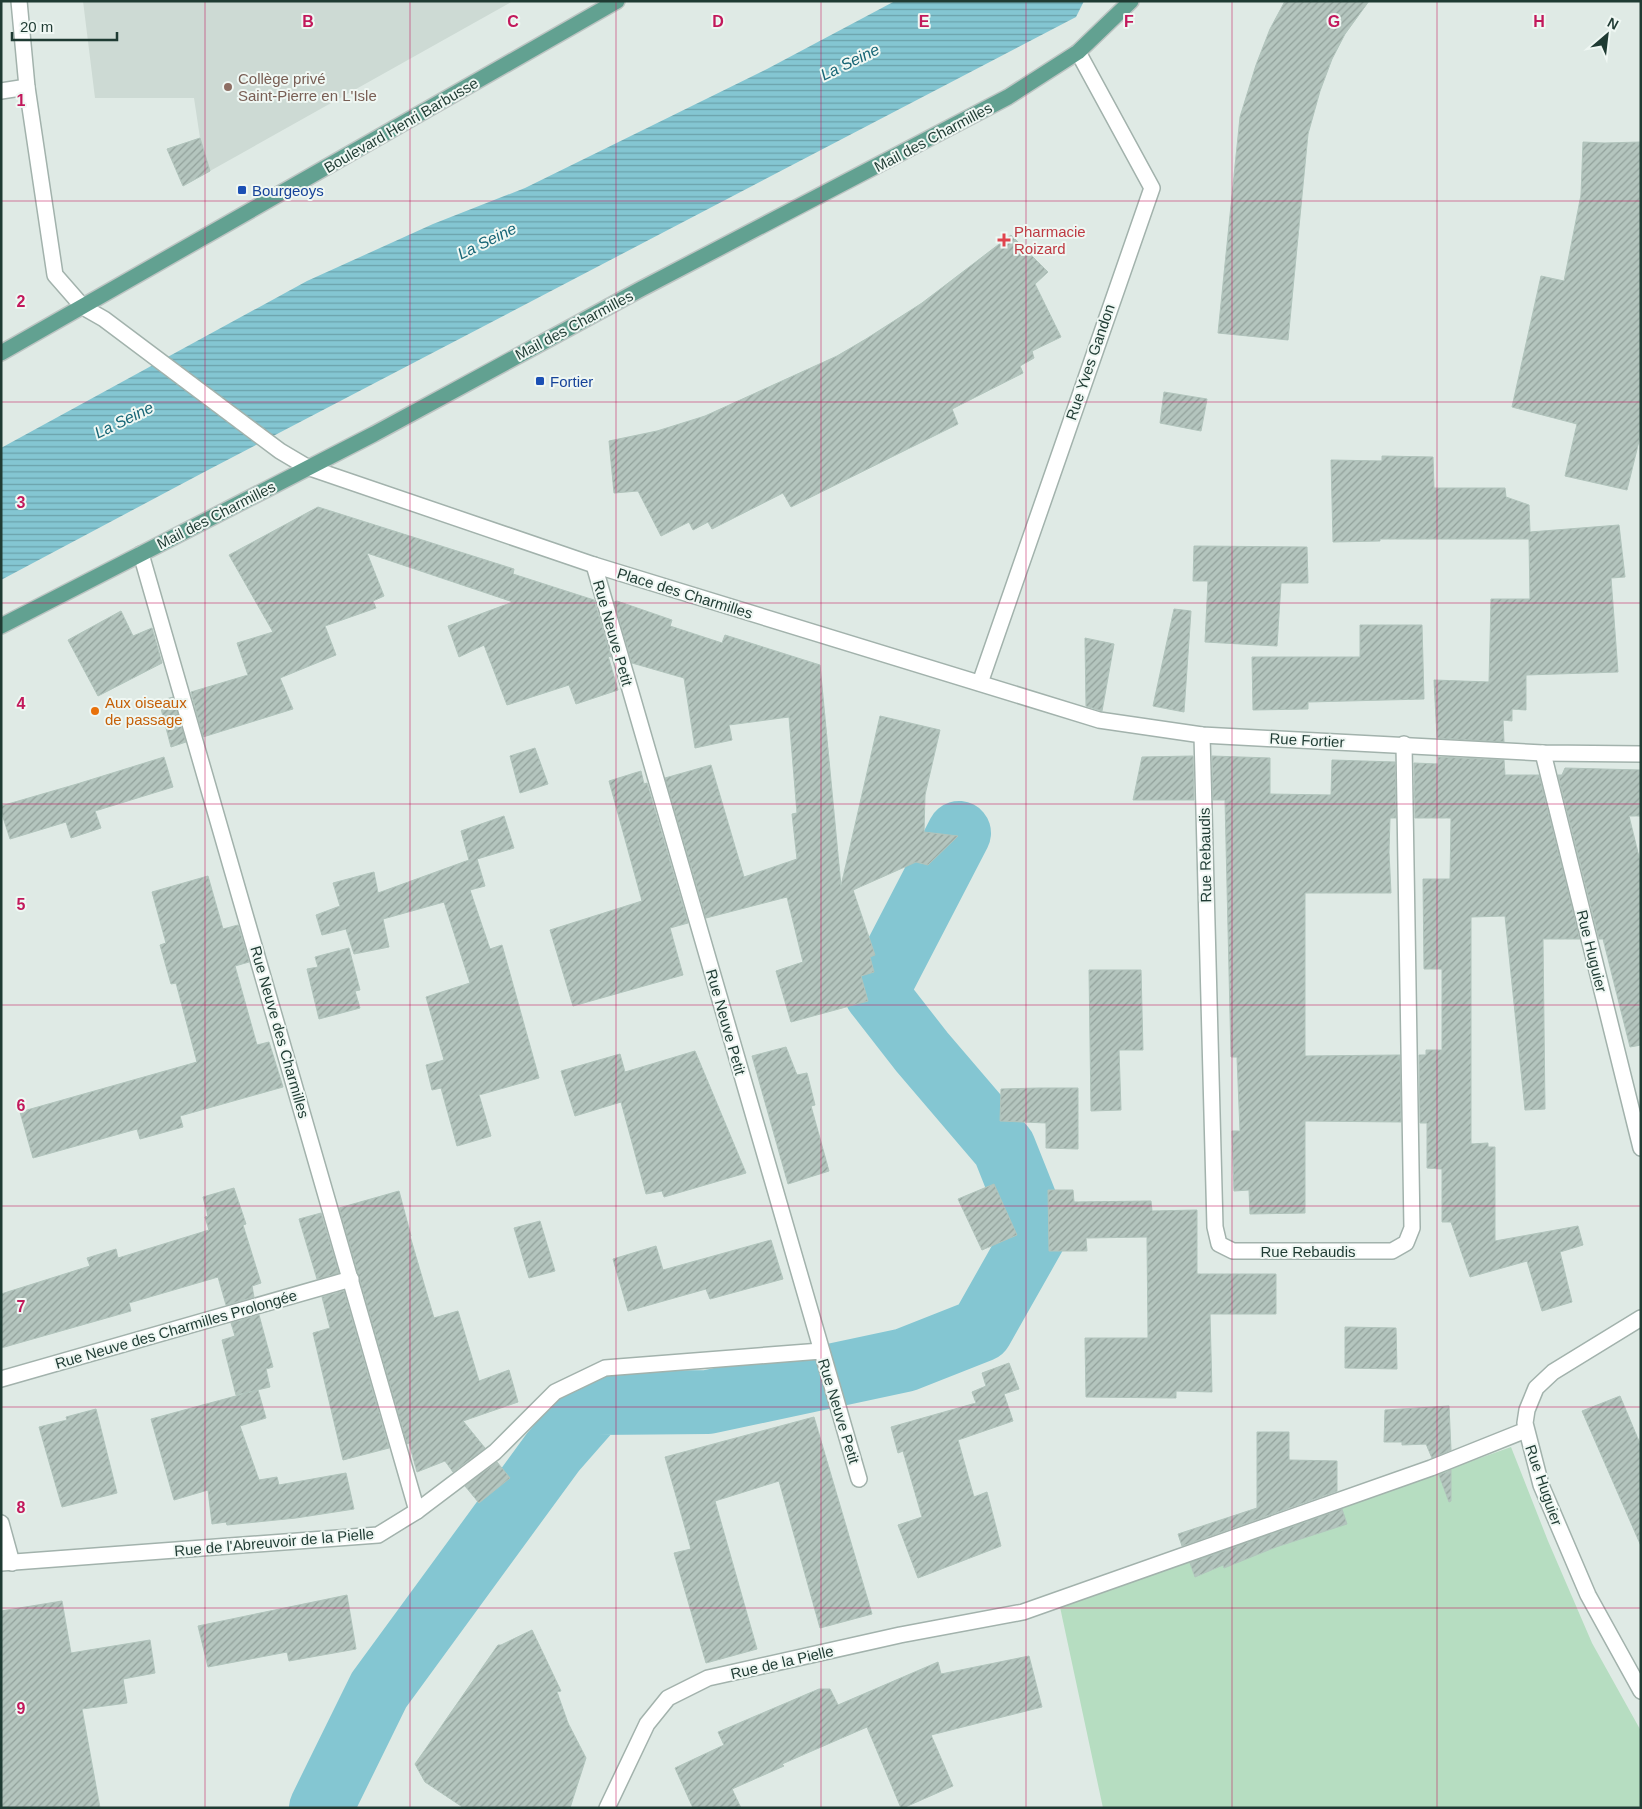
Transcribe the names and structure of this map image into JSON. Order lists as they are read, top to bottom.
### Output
{
  "streets": {
    "main road": ["Boulevard Henri Barbusse", "Mail des Charmilles"],
    "street": [
      "Rue Yves Gandon",
      "Place des Charmilles",
      "Rue Neuve Petit",
      "Rue Fortier",
      "Rue Rebaudis",
      "Rue Huguier",
      "Rue Neuve des Charmilles",
      "Rue Neuve des Charmilles Prolongée",
      "Rue de l'Abreuvoir de la Pielle",
      "Rue de la Pielle"
    ]
  },
  "crossings": [
    ["Boulevard Henri Barbusse", "Place des Charmilles"],
    ["Mail des Charmilles", "Rue Yves Gandon"],
    ["Mail des Charmilles", "Place des Charmilles"],
    ["Mail des Charmilles", "Rue Neuve des Charmilles"],
    ["Rue Yves Gandon", "Place des Charmilles"],
    ["Rue Yves Gandon", "Rue Fortier"],
    ["Place des Charmilles", "Rue Neuve Petit"],
    ["Place des Charmilles", "Rue Fortier"],
    ["Rue Neuve Petit", "Rue de l'Abreuvoir de la Pielle"],
    ["Rue Fortier", "Rue Rebaudis"],
    ["Rue Fortier", "Rue Huguier"],
    ["Rue Huguier", "Rue de la Pielle"],
    ["Rue Neuve des Charmilles", "Rue Neuve des Charmilles Prolongée"],
    ["Rue Neuve des Charmilles", "Rue de l'Abreuvoir de la Pielle"]
  ],
  "water": ["La Seine"],
  "places": {
    "other": ["Collège privé Saint-Pierre en L'Isle", "Aux oiseaux de passage"],
    "transit": ["Bourgeoys", "Fortier"],
    "health": ["Pharmacie Roizard"]
  },
  "scale_bar": "20 m",
  "north": "top right",
  "grid": {
    "columns": [
      "B",
      "C",
      "D",
      "E",
      "F",
      "G",
      "H"
    ],
    "rows": [
      "1",
      "2",
      "3",
      "4",
      "5",
      "6",
      "7",
      "8",
      "9"
    ]
  }
}
